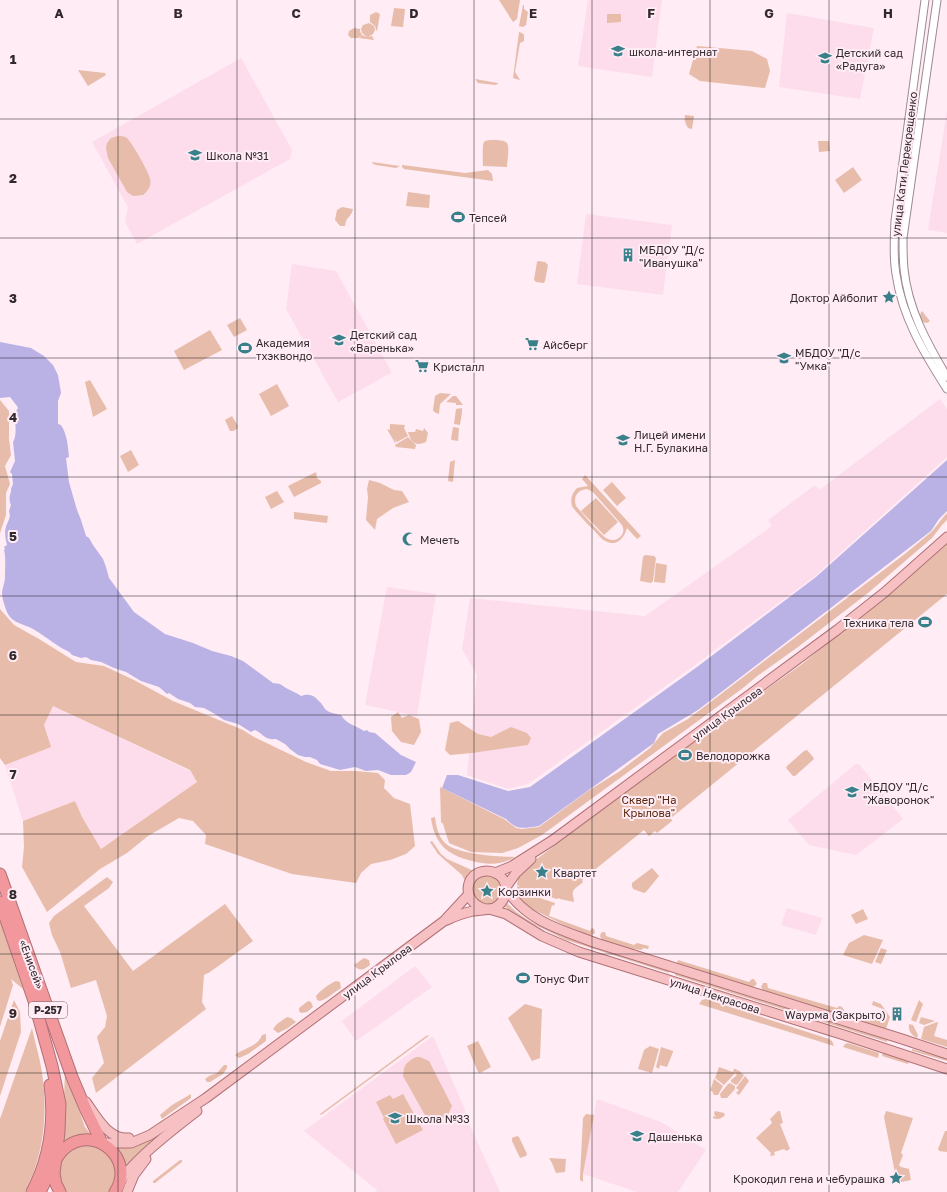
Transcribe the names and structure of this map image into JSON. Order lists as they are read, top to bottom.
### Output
{
  "streets": {
    "highway": ["«Енисей»", "Р-257"],
    "main road": ["улица Крылова", "улица Некрасова"],
    "street": ["улица Кати Перекрещенко"]
  },
  "crossings": [
    ["улица Крылова", "улица Некрасова"],
    ["«Енисей»", "Р-257"]
  ],
  "parks": ["Сквер \"На Крылова\""],
  "places": {
    "school or university": [
      "школа-интернат",
      "Детский сад «Радуга»",
      "Школа №31",
      "Детский сад «Варенька»",
      "МБДОУ \"Д/с \"Умка\"",
      "Лицей имени Н.Г. Булакина",
      "МБДОУ \"Д/с \"Жаворонок\"",
      "Школа №33",
      "Дашенька"
    ],
    "sports": [
      "Тепсей",
      "Академия тхэквондо",
      "Техника тела",
      "Велодорожка",
      "Тонус Фит"
    ],
    "building": ["МБДОУ \"Д/с \"Иванушка\"", "Wаурма (Закрыто)"],
    "place": [
      "Доктор Айболит",
      "Квартет",
      "Корзинки",
      "Крокодил гена и чебурашка"
    ],
    "supermarket": ["Айсберг", "Кристалл"],
    "mosque": ["Мечеть"]
  },
  "grid": {
    "columns": [
      "A",
      "B",
      "C",
      "D",
      "E",
      "F",
      "G",
      "H"
    ],
    "rows": [
      "1",
      "2",
      "3",
      "4",
      "5",
      "6",
      "7",
      "8",
      "9"
    ]
  }
}
